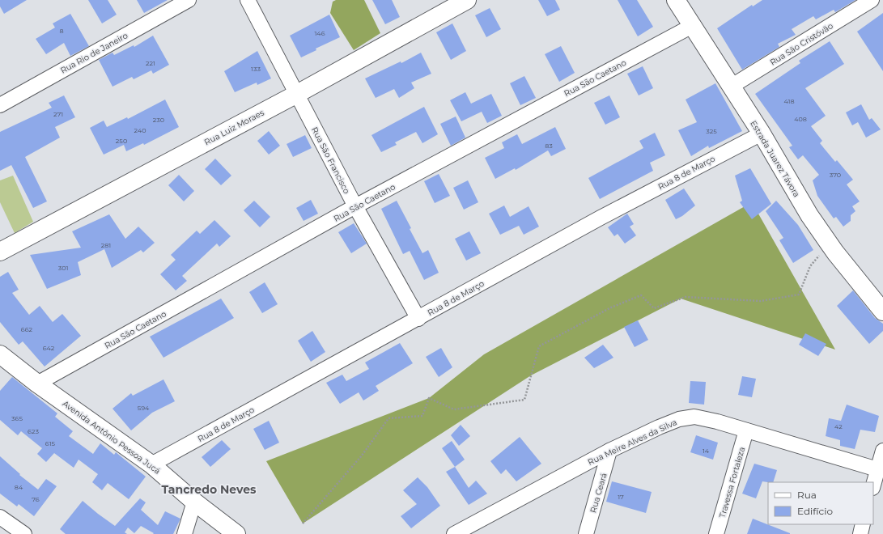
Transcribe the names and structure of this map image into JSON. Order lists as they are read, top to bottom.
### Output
{
  "streets": {
    "street": [
      "Rua São Cristóvão",
      "Rua Rio de Janeiro",
      "Rua São Caetano",
      "Rua Luiz Moraes",
      "Estrada Juarez Távora",
      "Rua São Francisco",
      "Rua 8 de Março",
      "Avenida Antônio Pessoa Jucá",
      "Rua Meire Alves da Silva",
      "Travessa Fortaleza",
      "Rua Ceará"
    ]
  },
  "crossings": [
    ["Rua São Cristóvão", "Estrada Juarez Távora"],
    ["Rua São Caetano", "Estrada Juarez Távora"],
    ["Rua São Caetano", "Rua São Francisco"],
    ["Rua São Caetano", "Avenida Antônio Pessoa Jucá"],
    ["Rua Luiz Moraes", "Rua São Francisco"],
    ["Estrada Juarez Távora", "Rua 8 de Março"],
    ["Rua São Francisco", "Rua 8 de Março"],
    ["Rua 8 de Março", "Avenida Antônio Pessoa Jucá"],
    ["Rua Meire Alves da Silva", "Travessa Fortaleza"],
    ["Rua Meire Alves da Silva", "Rua Ceará"]
  ],
  "districts": ["Tancredo Neves"],
  "house_numbers": [
    "8",
    "146",
    "221",
    "133",
    "418",
    "271",
    "408",
    "230",
    "240",
    "325",
    "250",
    "83",
    "370",
    "281",
    "301",
    "662",
    "642",
    "594",
    "365",
    "42",
    "623",
    "615",
    "14",
    "84",
    "17",
    "76"
  ],
  "legend": ["Rua", "Edifício"]
}
